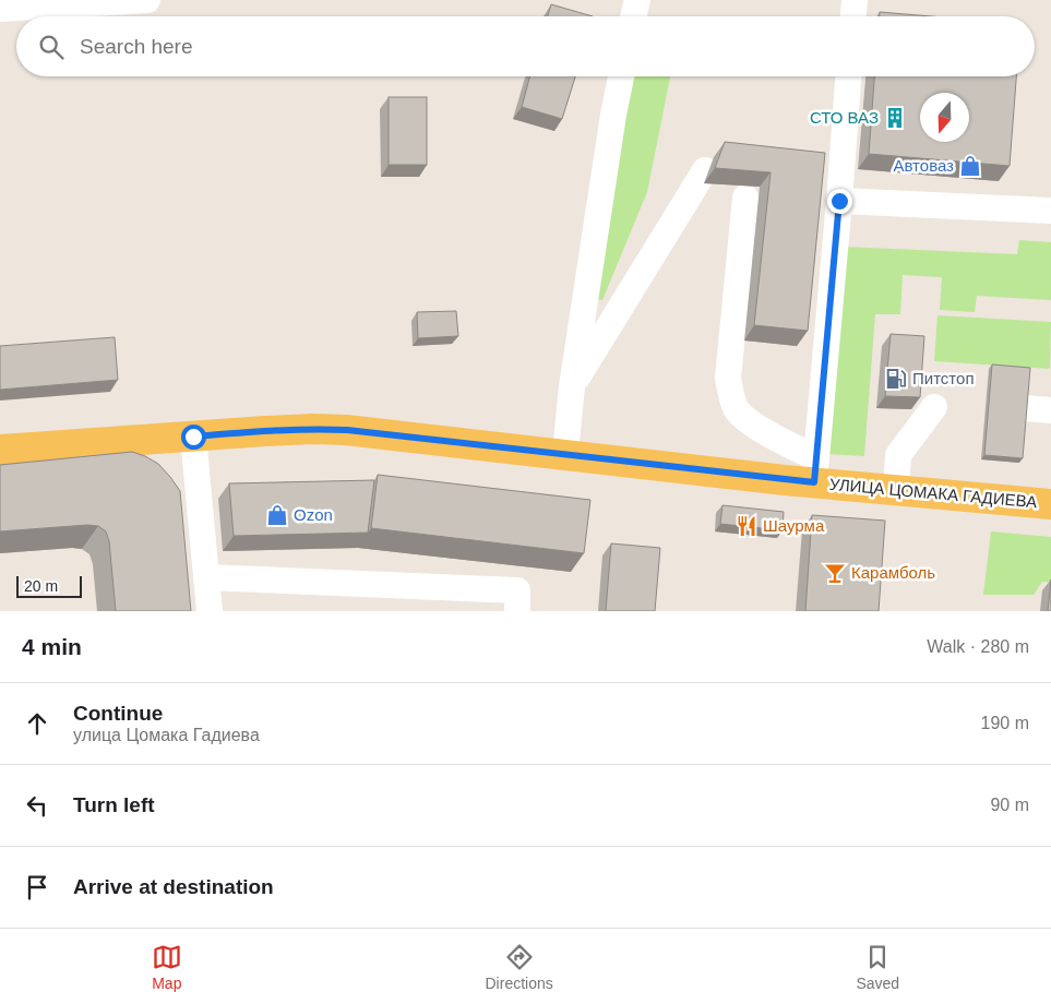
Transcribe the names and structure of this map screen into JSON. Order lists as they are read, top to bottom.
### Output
{
  "streets": {
    "main road": ["УЛИЦА ЦОМАКА ГАДИЕВА"]
  },
  "places": {
    "building": ["СТО ВАЗ"],
    "shop": ["Автоваз", "Ozon"],
    "fuel station": ["Питстоп"],
    "restaurant": ["Шаурма"],
    "bar": ["Карамболь"]
  },
  "scale_bar": "20 m",
  "north": "bottom",
  "page": {
    "search": "Search here",
    "scale": "20 m",
    "heading": ["4 min", "Walk · 280 m"],
    "list": [
      ["Continue", "улица Цомака Гадиева", "190 m"],
      ["Turn left", "90 m"],
      "Arrive at destination"
    ],
    "nav": ["Map", "Directions", "Saved"]
  }
}
